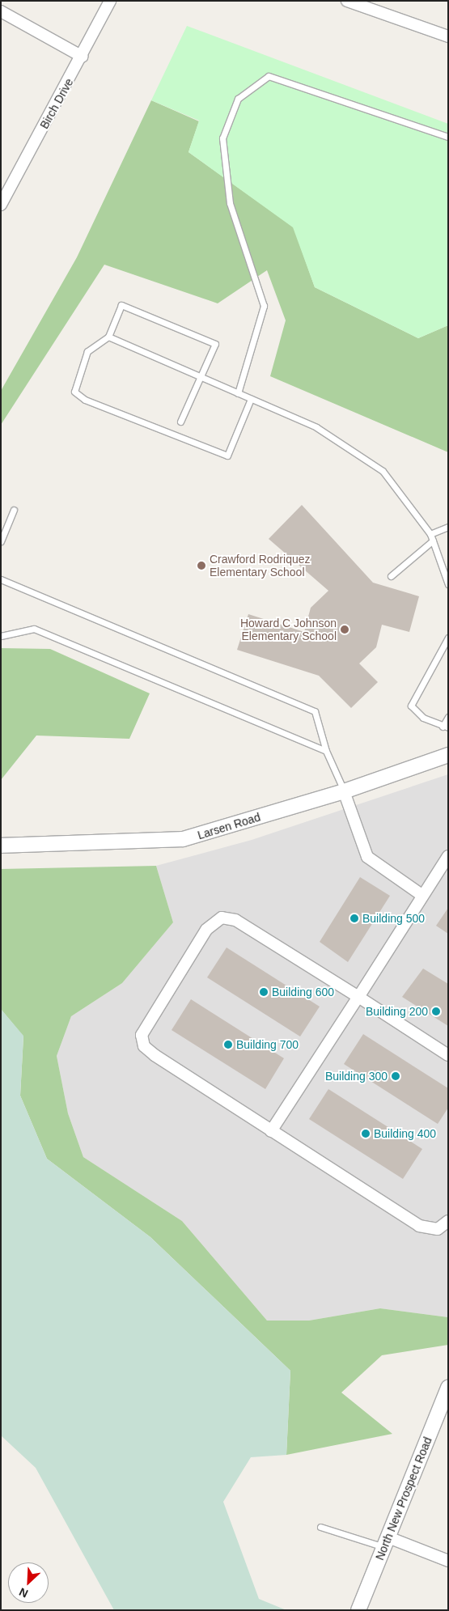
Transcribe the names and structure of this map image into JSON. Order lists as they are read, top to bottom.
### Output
{
  "streets": {
    "street": ["Birch Drive", "Larsen Road", "North New Prospect Road"]
  },
  "places": [
    "Crawford Rodriquez Elementary School",
    "Howard C Johnson Elementary School",
    "Building 500",
    "Building 600",
    "Building 200",
    "Building 700",
    "Building 300",
    "Building 400"
  ],
  "north": "bottom left"
}
